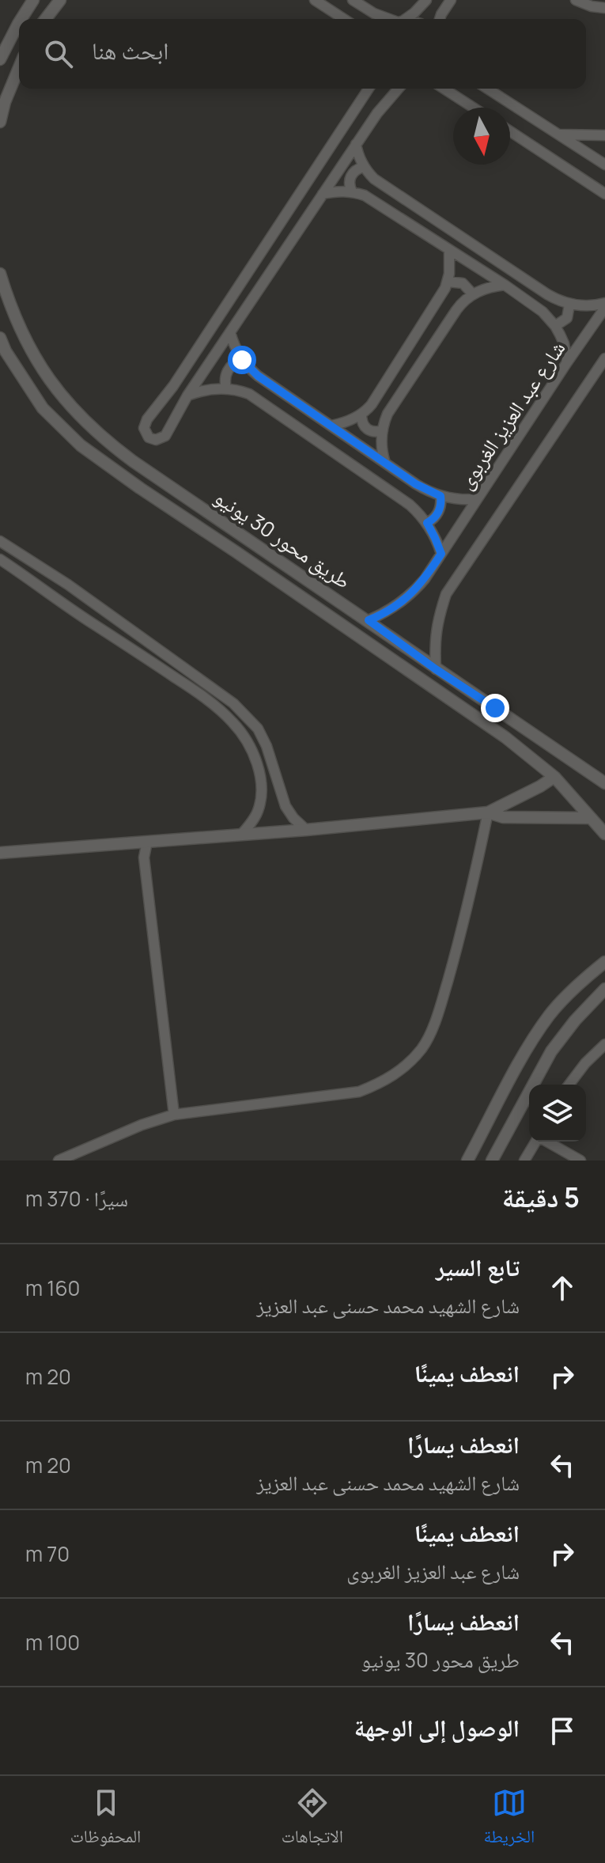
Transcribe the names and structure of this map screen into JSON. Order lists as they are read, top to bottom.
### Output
{
  "streets": {
    "street": ["شارع عبد العزيز الغربوى", "طريق محور 30 يونيو"]
  },
  "crossings": [
    ["شارع عبد العزيز الغربوى", "طريق محور 30 يونيو"]
  ],
  "north": "bottom",
  "page": {
    "search": "ابحث هنا",
    "heading": ["5 دقيقة", "سيرًا · 370 m"],
    "list": [
      ["تابع السير", "شارع الشهيد محمد حسنى عبد العزيز", "160 m"],
      ["انعطف يمينًا", "20 m"],
      ["انعطف يسارًا", "شارع الشهيد محمد حسنى عبد العزيز", "20 m"],
      ["انعطف يمينًا", "شارع عبد العزيز الغربوى", "70 m"],
      ["انعطف يسارًا", "طريق محور 30 يونيو", "100 m"],
      "الوصول إلى الوجهة"
    ],
    "nav": ["الخريطة", "الاتجاهات", "المحفوظات"]
  }
}
